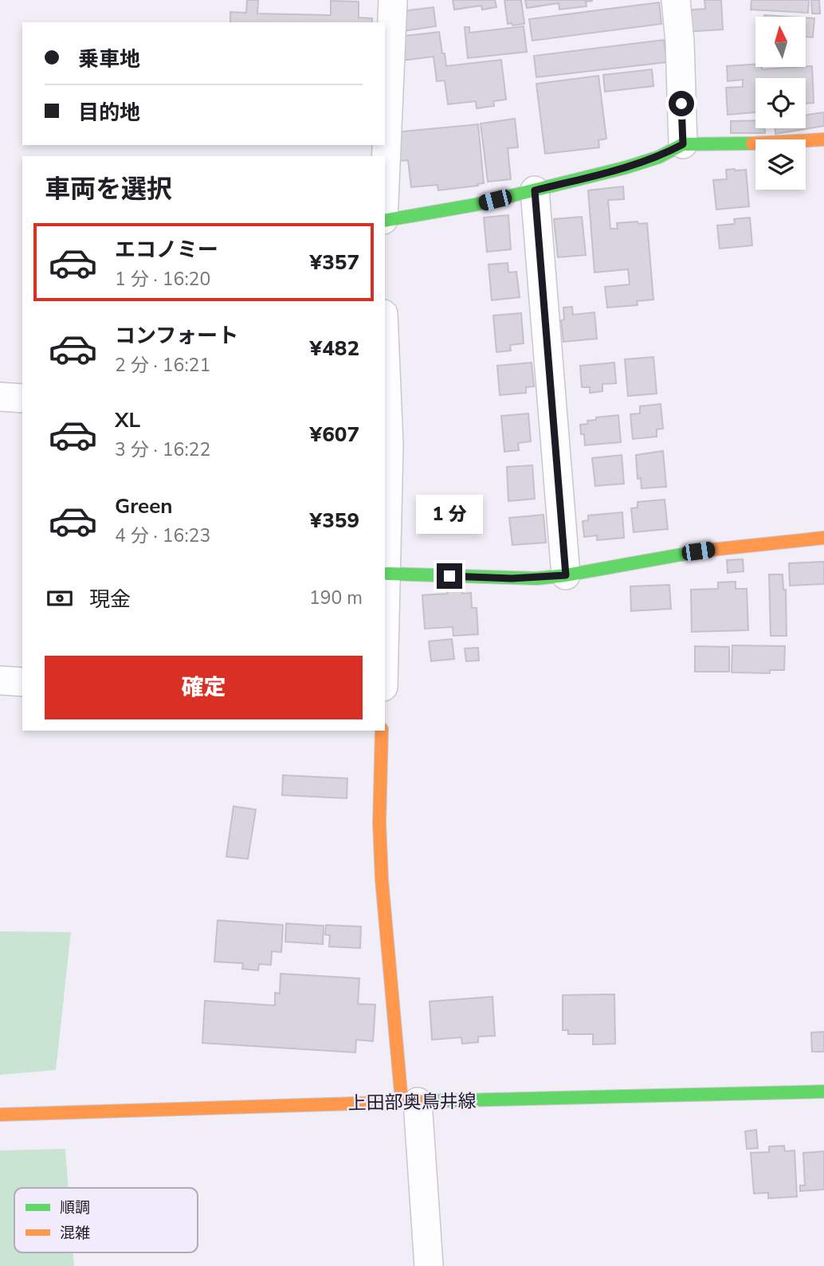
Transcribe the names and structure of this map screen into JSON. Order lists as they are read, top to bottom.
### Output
{
  "streets": {
    "street": ["上田部奥鳥井線"]
  },
  "legend": ["順調", "混雑"],
  "north": "top",
  "page": {
    "banner": ["乗車地", "目的地"],
    "heading": "車両を選択",
    "list": [
      {
        "name": "エコノミー",
        "note": "1 分 · 16:20",
        "value": "¥357"
      },
      {
        "name": "コンフォート",
        "note": "2 分 · 16:21",
        "value": "¥482"
      },
      {
        "name": "XL",
        "note": "3 分 · 16:22",
        "value": "¥607"
      },
      {
        "name": "Green",
        "note": "4 分 · 16:23",
        "value": "¥359"
      }
    ],
    "bubble": "1 分",
    "pay": ["現金", "190 m"],
    "buttons": "確定"
  }
}
